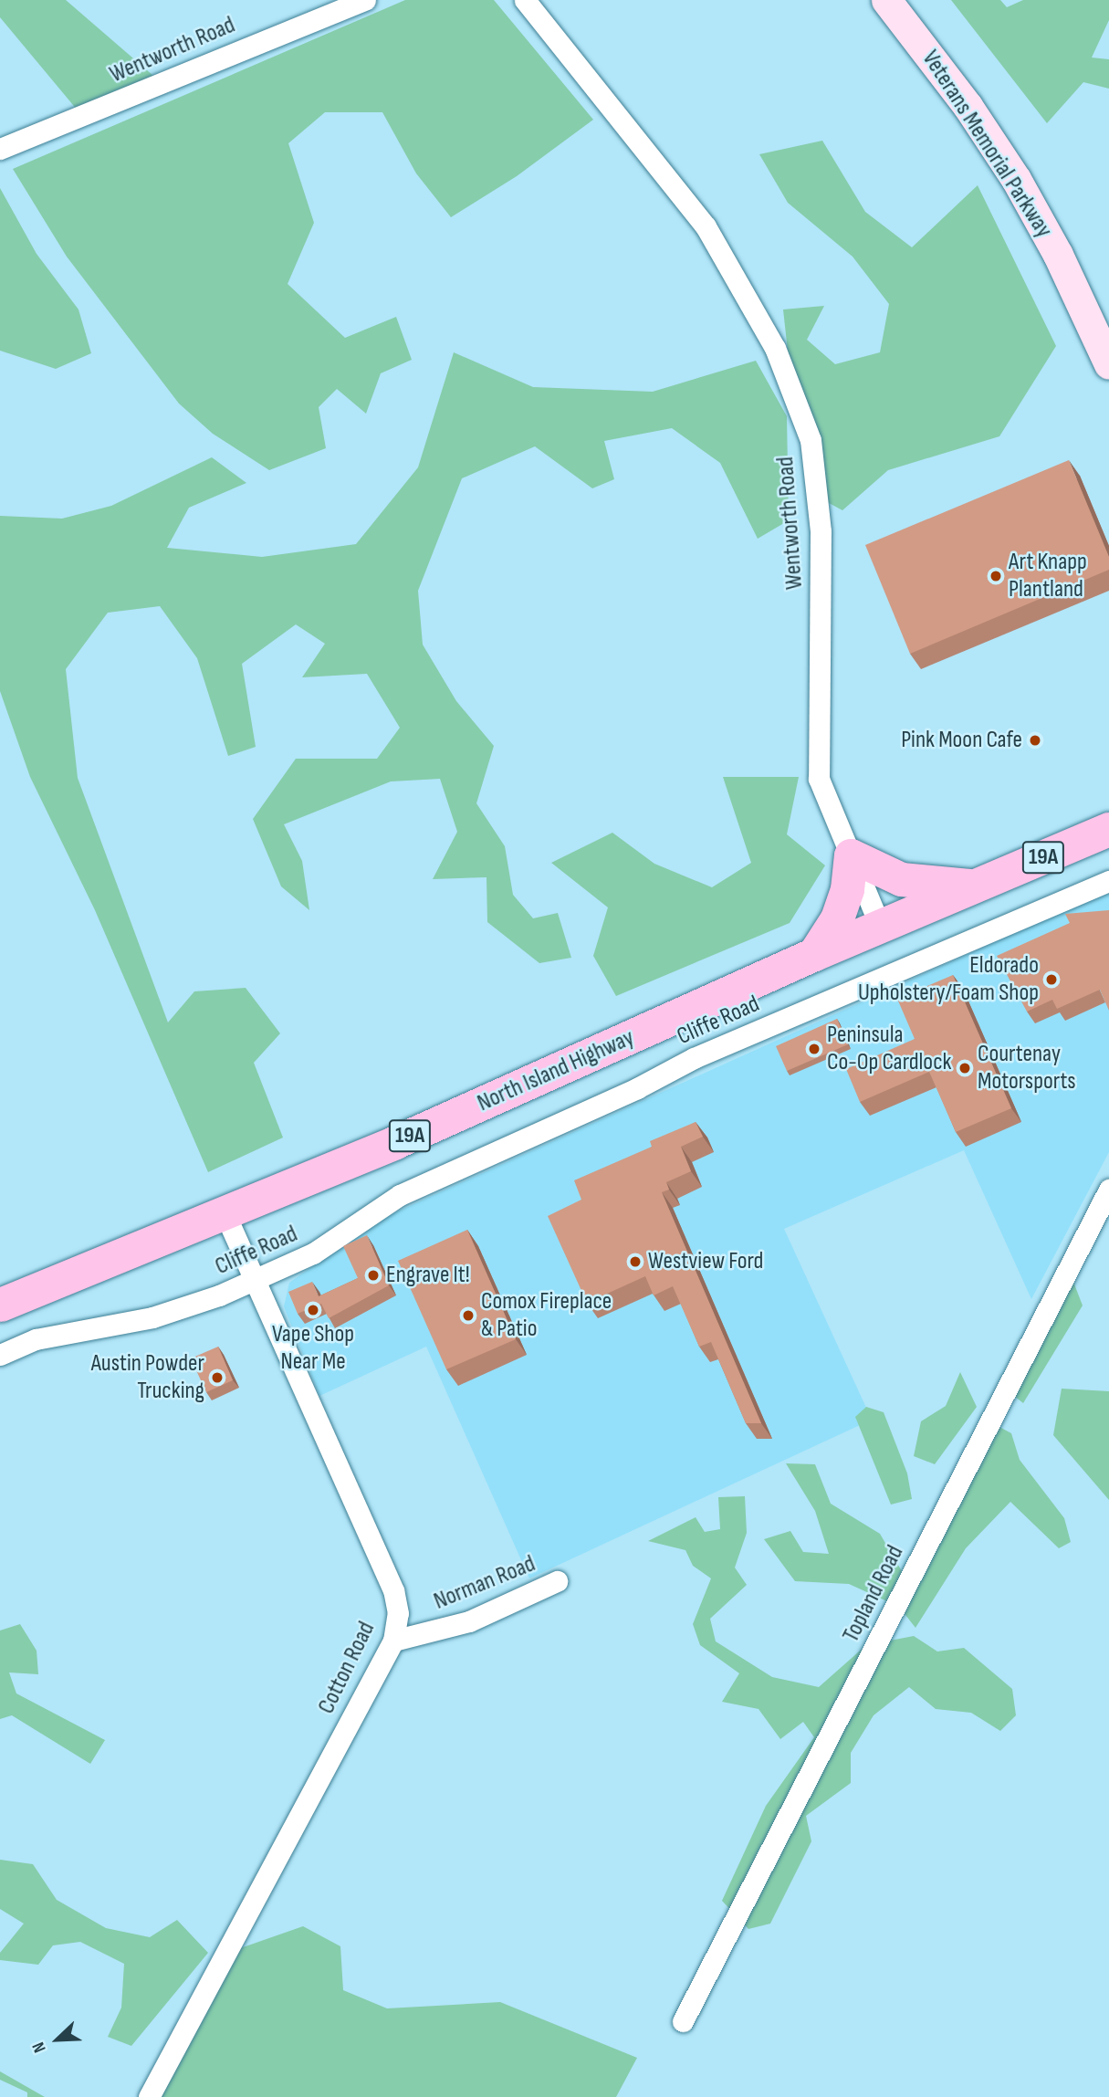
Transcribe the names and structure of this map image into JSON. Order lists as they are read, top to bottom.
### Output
{
  "streets": {
    "main road": ["Veterans Memorial Parkway", "19A", "North Island Highway"],
    "street": [
      "Wentworth Road",
      "Cliffe Road",
      "Norman Road",
      "Topland Road",
      "Cotton Road"
    ]
  },
  "crossings": [
    ["Wentworth Road", "North Island Highway"],
    ["Cliffe Road", "Cotton Road"],
    ["North Island Highway", "Cotton Road"],
    ["Norman Road", "Cotton Road"]
  ],
  "places": [
    "Art Knapp Plantland",
    "Pink Moon Cafe",
    "Eldorado Upholstery/Foam Shop",
    "Peninsula Co-Op Cardlock",
    "Courtenay Motorsports",
    "Westview Ford",
    "Engrave It!",
    "Vape Shop Near Me",
    "Comox Fireplace & Patio",
    "Austin Powder Trucking"
  ],
  "north": "bottom left"
}
